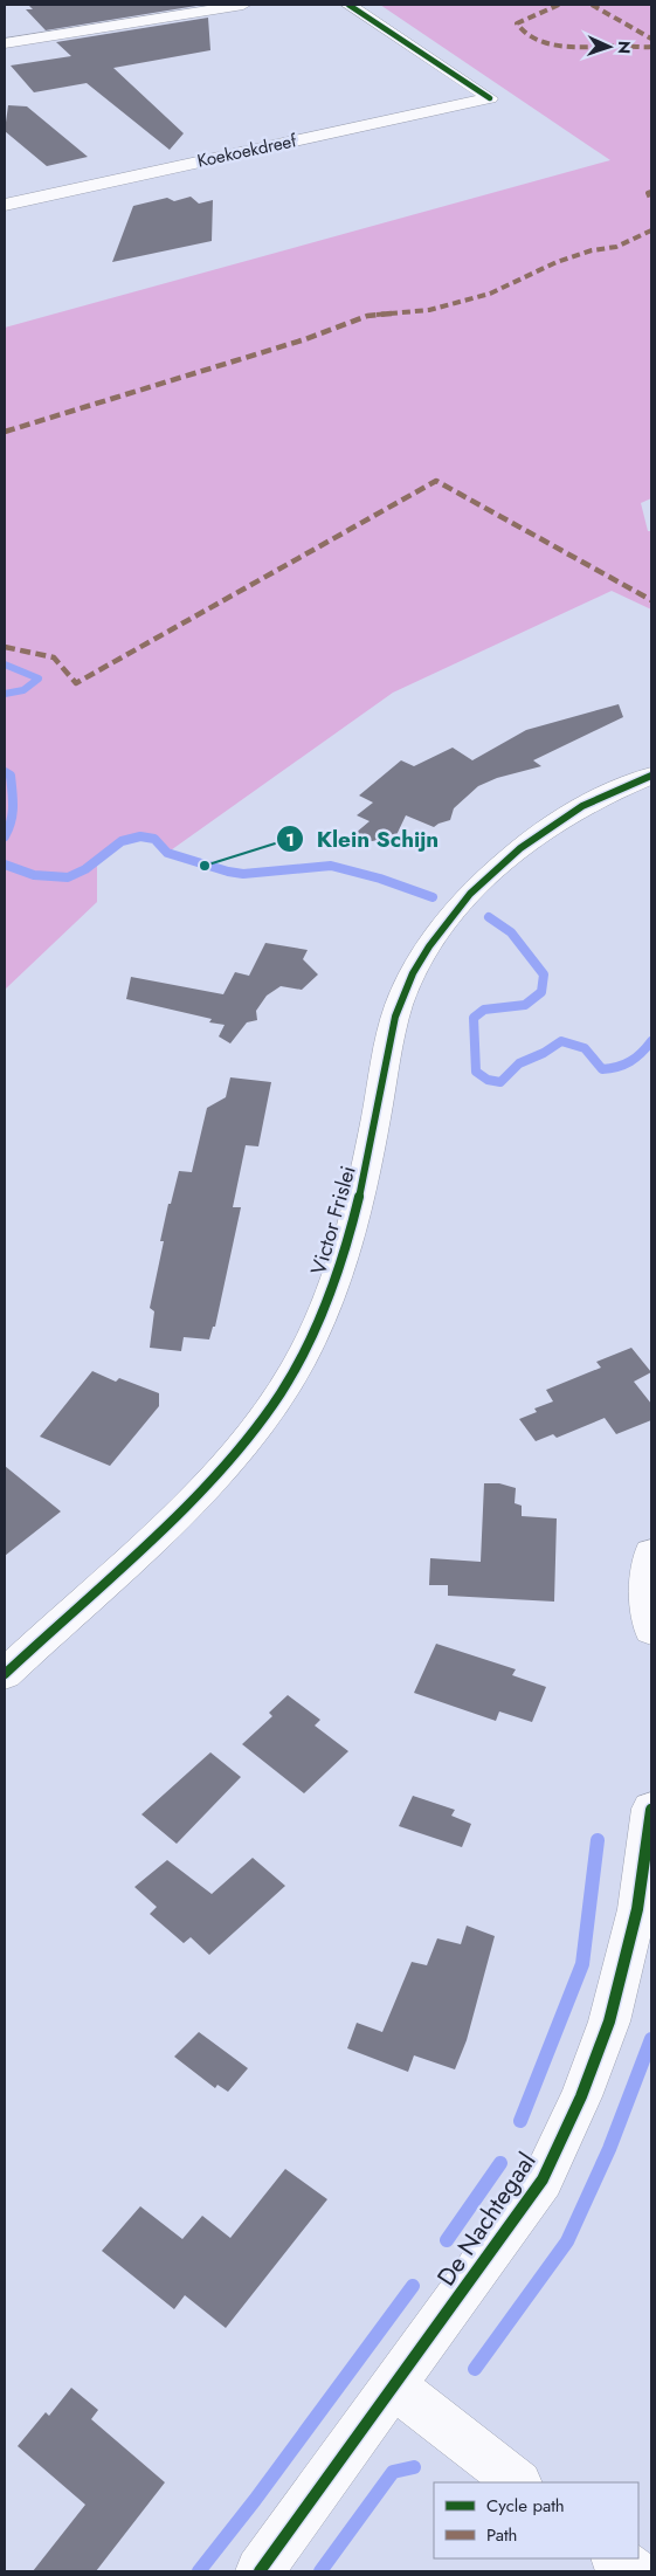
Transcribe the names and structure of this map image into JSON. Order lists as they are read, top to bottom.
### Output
{
  "streets": {
    "street": ["Koekoekdreef", "Victor Frislei", "De Nachtegaal"]
  },
  "places": ["Klein Schijn"],
  "legend": ["Cycle path", "Path"],
  "north": "right"
}
